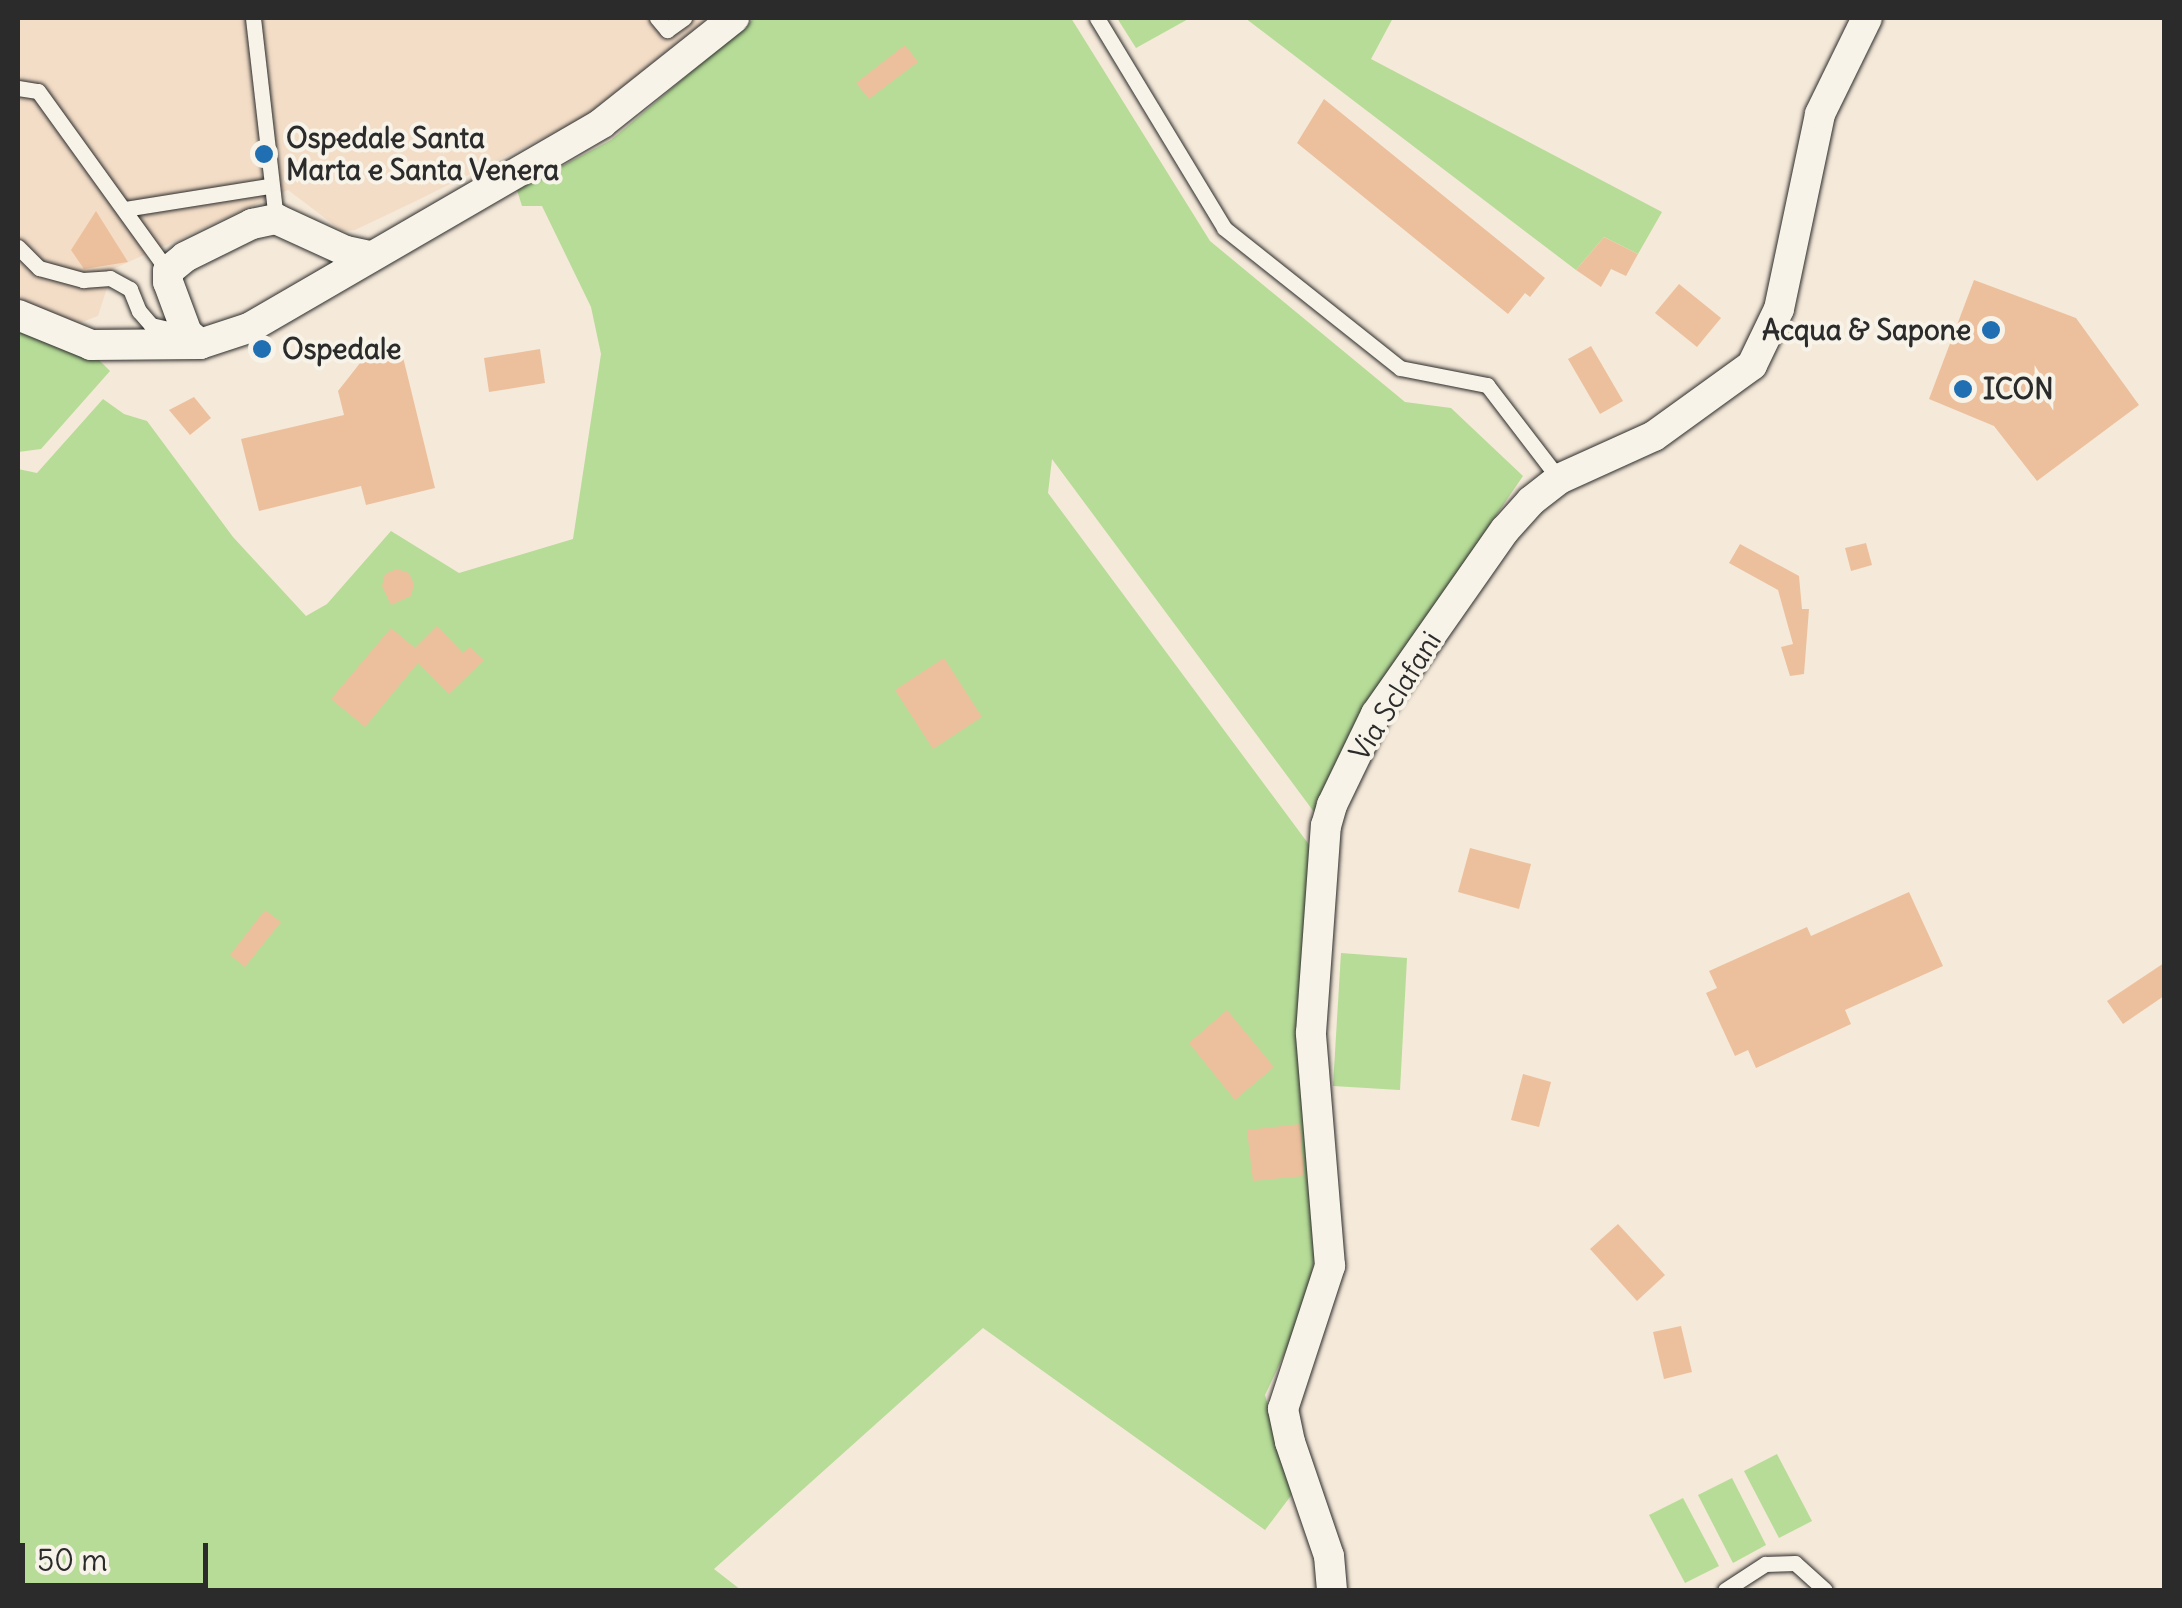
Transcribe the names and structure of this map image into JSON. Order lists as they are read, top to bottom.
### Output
{
  "streets": {
    "street": ["Via Sclafani"]
  },
  "places": [
    "Ospedale Santa Marta e Santa Venera",
    "Acqua & Sapone",
    "Ospedale",
    "ICON"
  ],
  "scale_bar": "50 m"
}
